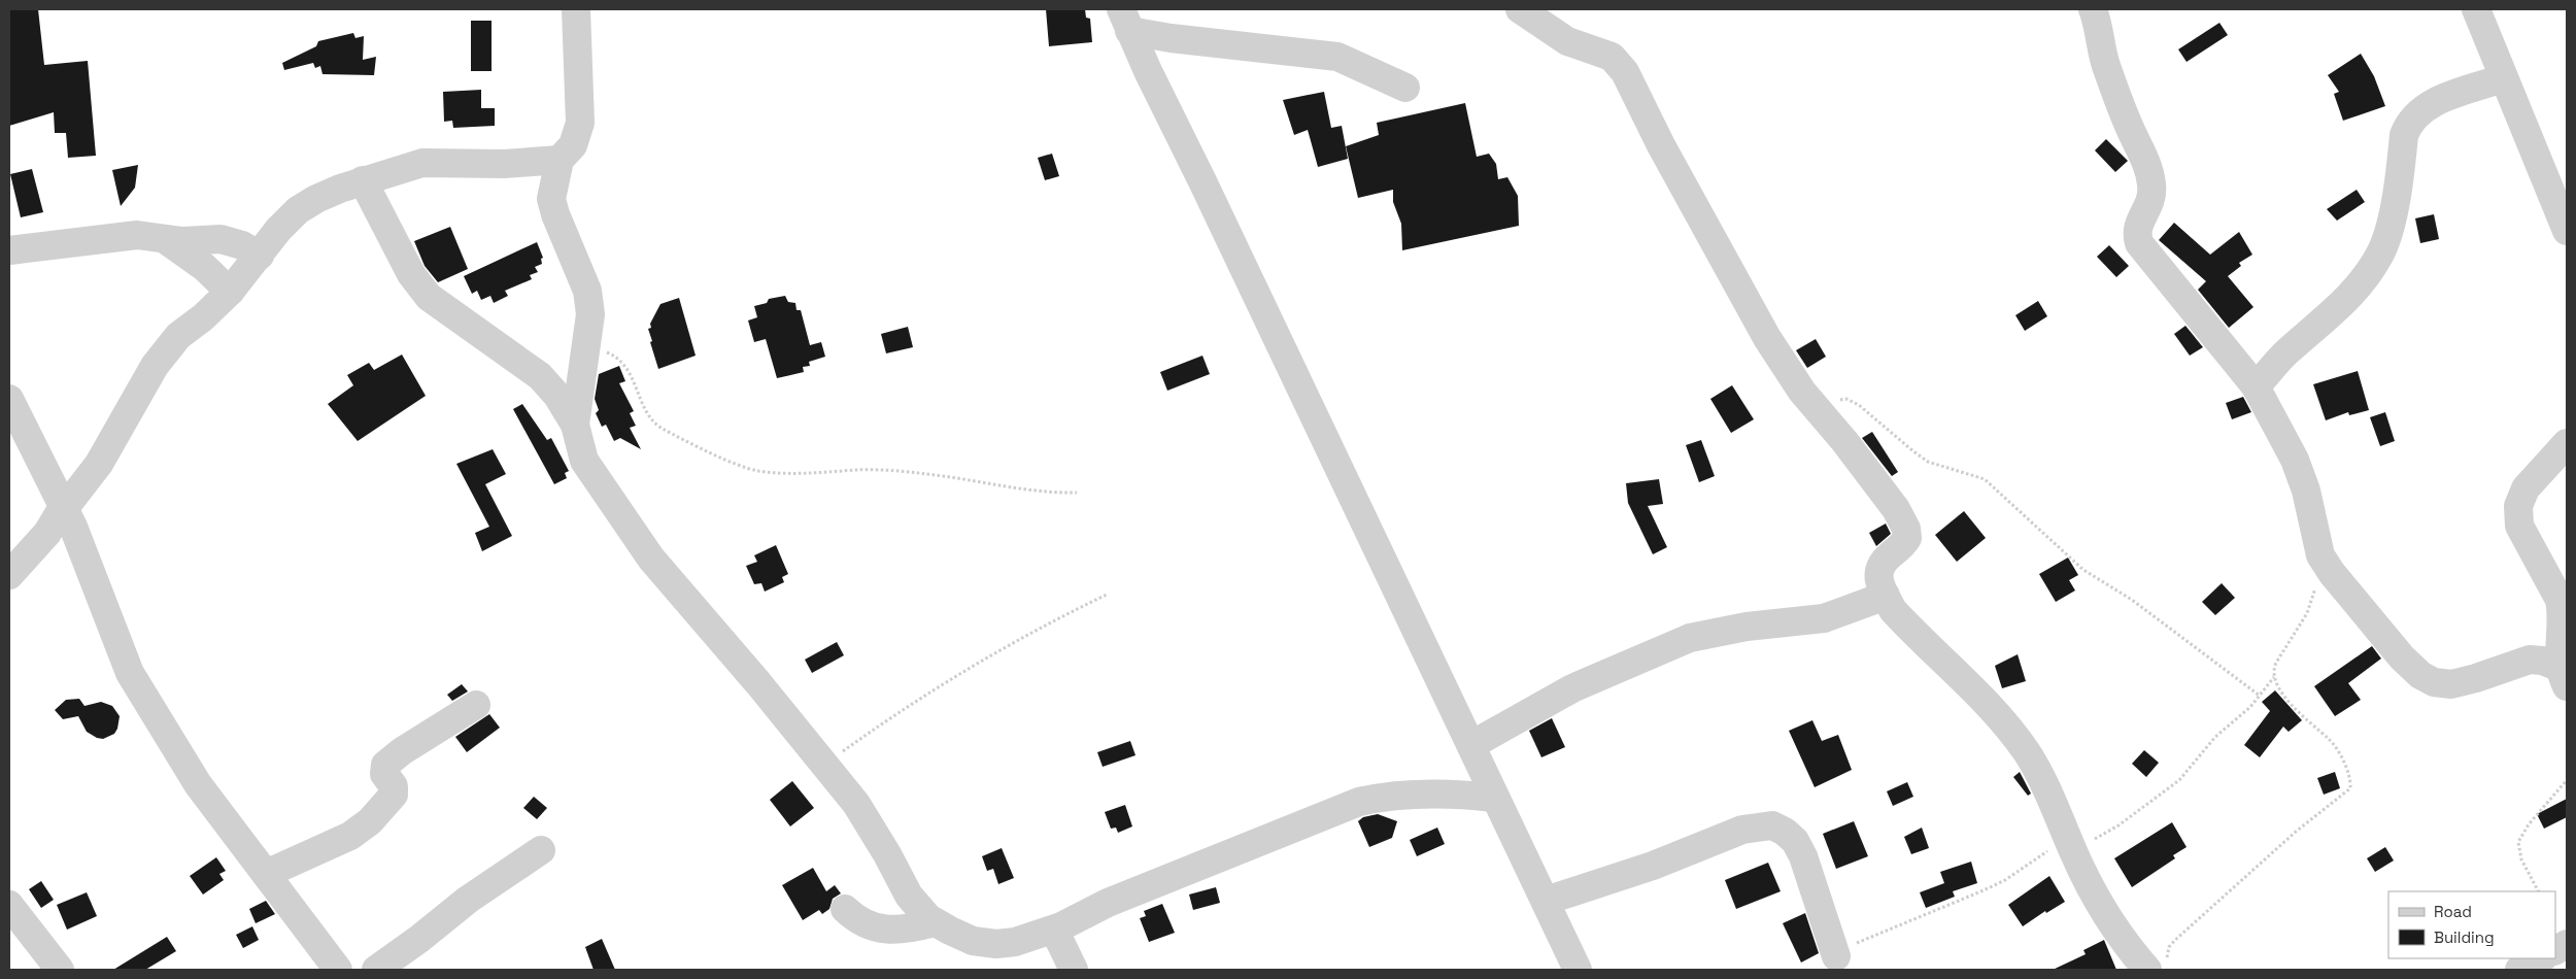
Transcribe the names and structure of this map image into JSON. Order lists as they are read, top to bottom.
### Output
{
  "legend": ["Road", "Building"]
}
